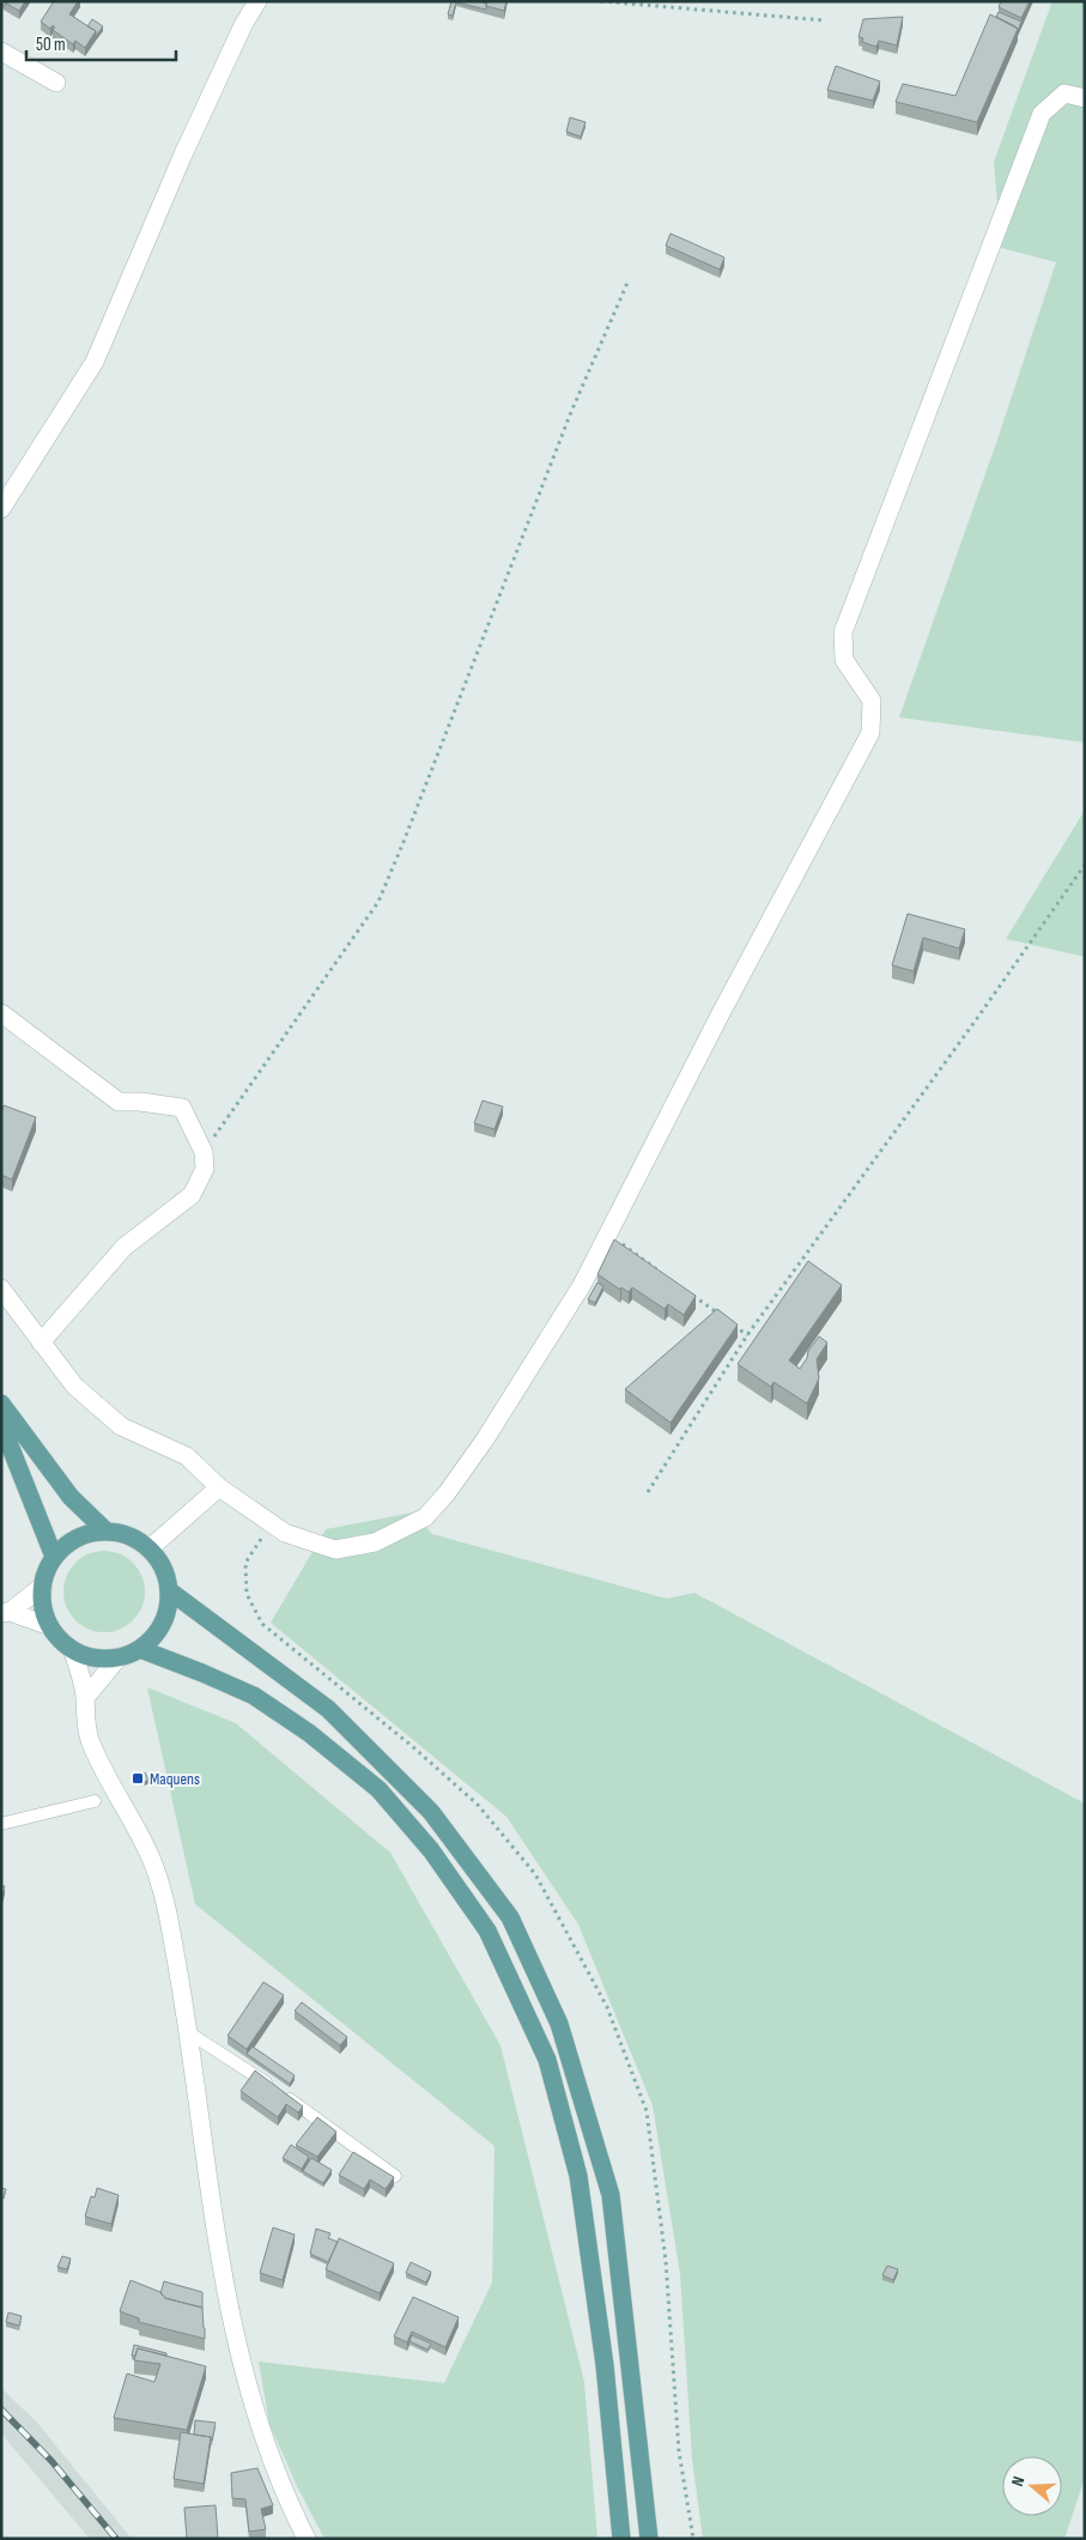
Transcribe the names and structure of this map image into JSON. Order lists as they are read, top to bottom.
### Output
{
  "places": {
    "transit": ["Maquens"]
  },
  "scale_bar": "50 m",
  "north": "left"
}
